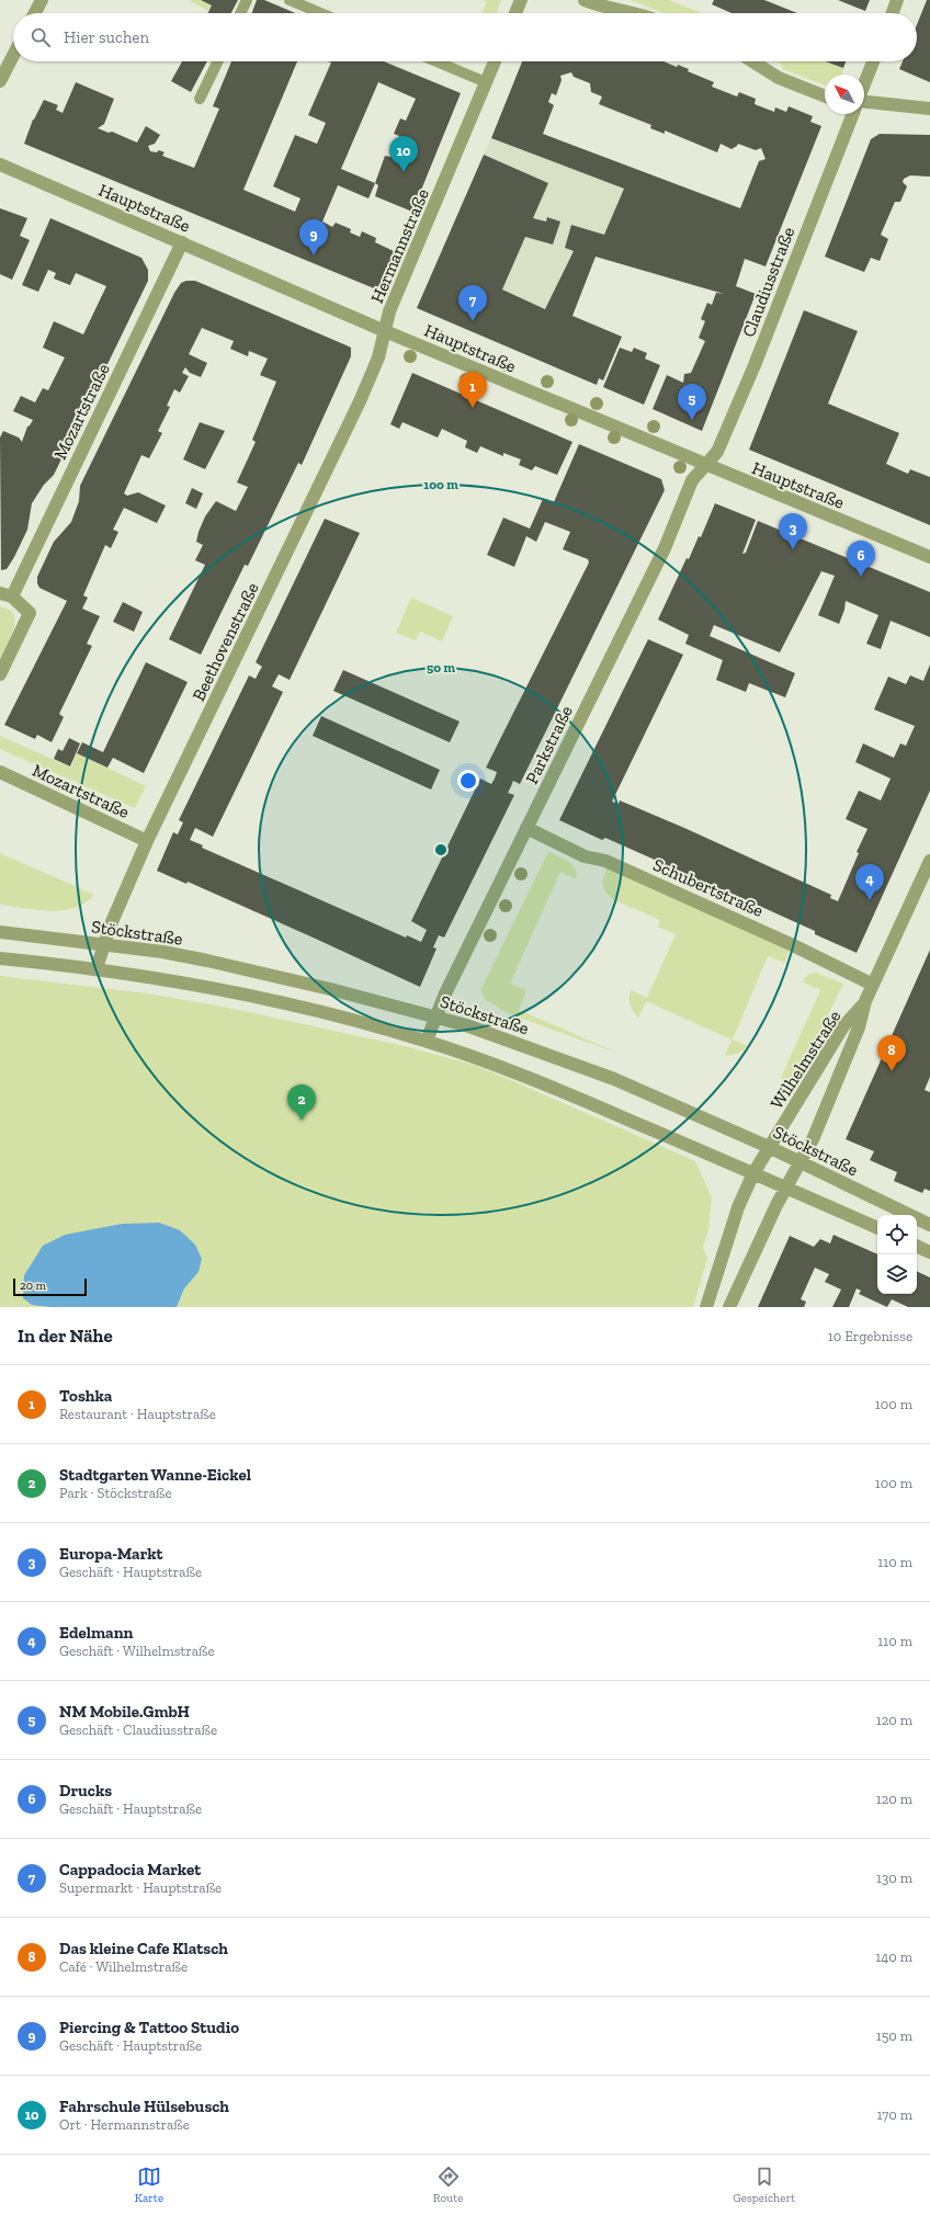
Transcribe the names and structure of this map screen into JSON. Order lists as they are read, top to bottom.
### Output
{
  "streets": {
    "street": [
      "Hauptstraße",
      "Hermannstraße",
      "Claudiusstraße",
      "Mozartstraße",
      "Beethovenstraße",
      "Parkstraße",
      "Schubertstraße",
      "Stöckstraße",
      "Wilhelmstraße"
    ]
  },
  "crossings": [
    ["Hauptstraße", "Hermannstraße"],
    ["Hauptstraße", "Claudiusstraße"],
    ["Hauptstraße", "Mozartstraße"],
    ["Hauptstraße", "Beethovenstraße"],
    ["Hauptstraße", "Parkstraße"],
    ["Hermannstraße", "Beethovenstraße"],
    ["Claudiusstraße", "Parkstraße"],
    ["Mozartstraße", "Beethovenstraße"],
    ["Beethovenstraße", "Stöckstraße"],
    ["Parkstraße", "Schubertstraße"],
    ["Parkstraße", "Stöckstraße"],
    ["Schubertstraße", "Wilhelmstraße"],
    ["Stöckstraße", "Wilhelmstraße"]
  ],
  "scale_bar": "20 m",
  "north": "top left",
  "page": {
    "search": "Hier suchen",
    "pins": [
      "10",
      "9",
      "7",
      "1",
      "5",
      "3",
      "6",
      "4",
      "8",
      "2"
    ],
    "scale": "20 m",
    "heading": ["In der Nähe", "10 Ergebnisse"],
    "list": [
      {
        "mark": "1",
        "name": "Toshka",
        "note": "Restaurant · Hauptstraße",
        "value": "100 m"
      },
      {
        "mark": "2",
        "name": "Stadtgarten Wanne-Eickel",
        "note": "Park · Stöckstraße",
        "value": "100 m"
      },
      {
        "mark": "3",
        "name": "Europa-Markt",
        "note": "Geschäft · Hauptstraße",
        "value": "110 m"
      },
      {
        "mark": "4",
        "name": "Edelmann",
        "note": "Geschäft · Wilhelmstraße",
        "value": "110 m"
      },
      {
        "mark": "5",
        "name": "NM Mobile.GmbH",
        "note": "Geschäft · Claudiusstraße",
        "value": "120 m"
      },
      {
        "mark": "6",
        "name": "Drucks",
        "note": "Geschäft · Hauptstraße",
        "value": "120 m"
      },
      {
        "mark": "7",
        "name": "Cappadocia Market",
        "note": "Supermarkt · Hauptstraße",
        "value": "130 m"
      },
      {
        "mark": "8",
        "name": "Das kleine Cafe Klatsch",
        "note": "Café · Wilhelmstraße",
        "value": "140 m"
      },
      {
        "mark": "9",
        "name": "Piercing & Tattoo Studio",
        "note": "Geschäft · Hauptstraße",
        "value": "150 m"
      },
      {
        "mark": "10",
        "name": "Fahrschule Hülsebusch",
        "note": "Ort · Hermannstraße",
        "value": "170 m"
      }
    ],
    "nav": ["Karte", "Route", "Gespeichert"]
  },
  "rings": ["100 m", "50 m"]
}
